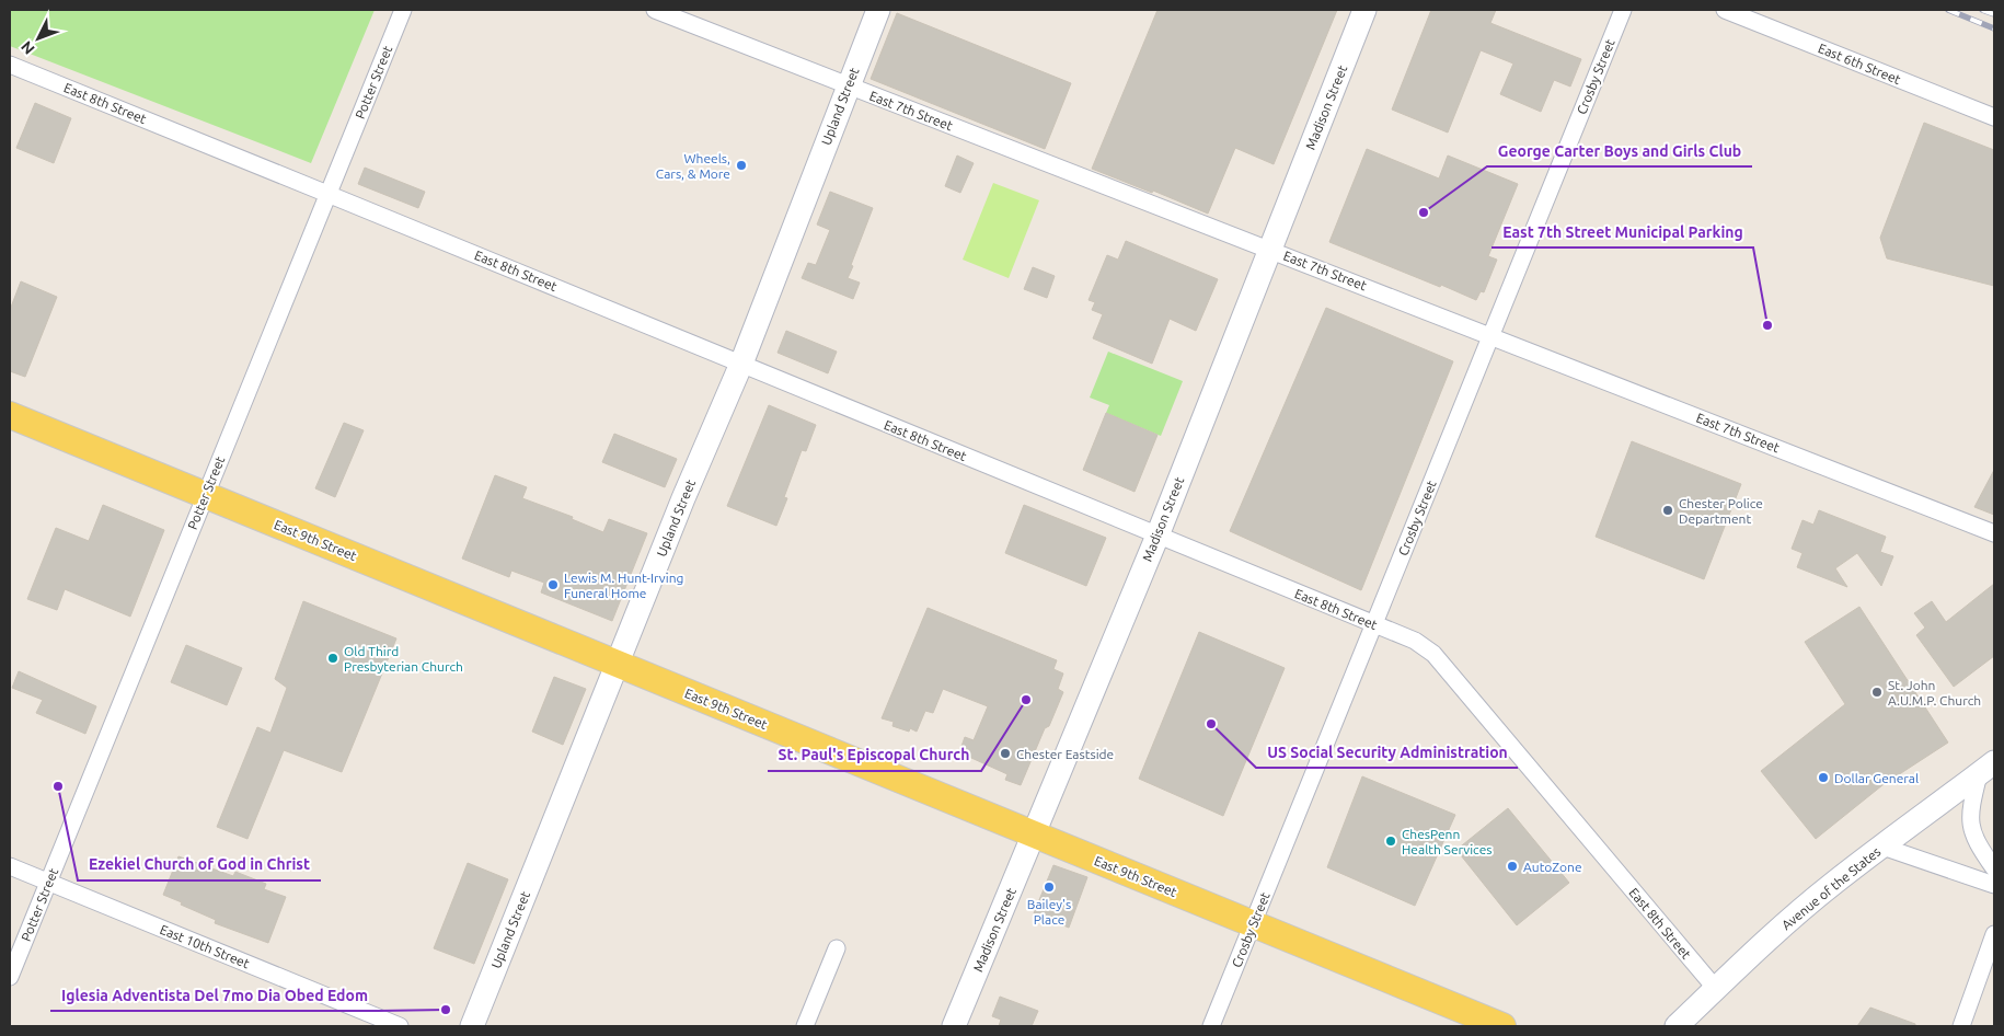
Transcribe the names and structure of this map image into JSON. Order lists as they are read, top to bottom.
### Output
{
  "streets": {
    "main road": ["East 9th Street"],
    "street": [
      "East 6th Street",
      "Crosby Street",
      "Potter Street",
      "East 8th Street",
      "Upland Street",
      "Madison Street",
      "East 7th Street",
      "Avenue of the States",
      "East 10th Street"
    ]
  },
  "crossings": [
    ["Crosby Street", "East 8th Street"],
    ["Crosby Street", "East 7th Street"],
    ["Crosby Street", "East 9th Street"],
    ["Potter Street", "East 8th Street"],
    ["Potter Street", "East 9th Street"],
    ["Potter Street", "East 10th Street"],
    ["East 8th Street", "Upland Street"],
    ["East 8th Street", "Madison Street"],
    ["East 8th Street", "Avenue of the States"],
    ["Upland Street", "East 7th Street"],
    ["Upland Street", "East 9th Street"],
    ["Madison Street", "East 7th Street"],
    ["Madison Street", "East 9th Street"]
  ],
  "places": [
    "Wheels, Cars, & More",
    "George Carter Boys and Girls Club",
    "East 7th Street Municipal Parking",
    "Chester Police Department",
    "Lewis M. Hunt-Irving Funeral Home",
    "Old Third Presbyterian Church",
    "St. John A.U.M.P. Church",
    "St. Paul's Episcopal Church",
    "US Social Security Administration",
    "Chester Eastside",
    "Dollar General",
    "Ezekiel Church of God in Christ",
    "ChesPenn Health Services",
    "AutoZone",
    "Bailey's Place",
    "Iglesia Adventista Del 7mo Dia Obed Edom"
  ],
  "north": "bottom left"
}
